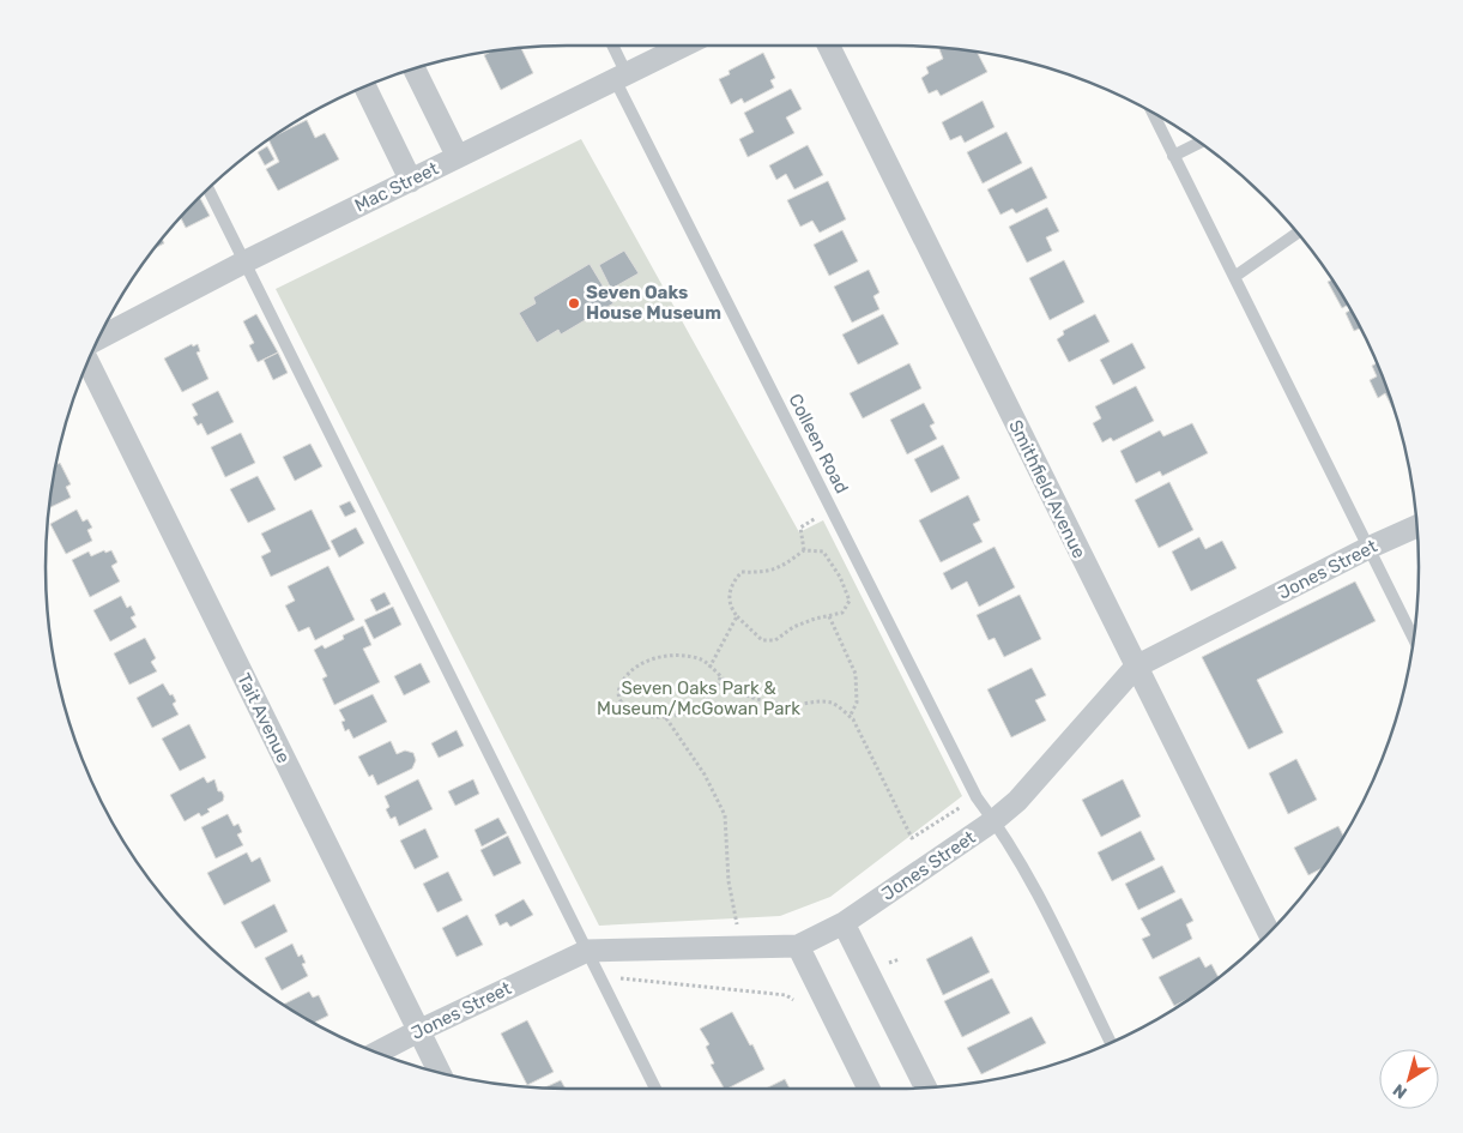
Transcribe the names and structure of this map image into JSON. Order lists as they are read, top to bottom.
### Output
{
  "streets": {
    "street": [
      "Mac Street",
      "Smithfield Avenue",
      "Jones Street",
      "Tait Avenue"
    ],
    "lane": ["Colleen Road"]
  },
  "crossings": [
    ["Mac Street", "Colleen Road"],
    ["Colleen Road", "Jones Street"],
    ["Smithfield Avenue", "Jones Street"],
    ["Jones Street", "Tait Avenue"]
  ],
  "parks": ["Seven Oaks Park & Museum/McGowan Park"],
  "places": ["Seven Oaks House Museum"],
  "north": "bottom left"
}
